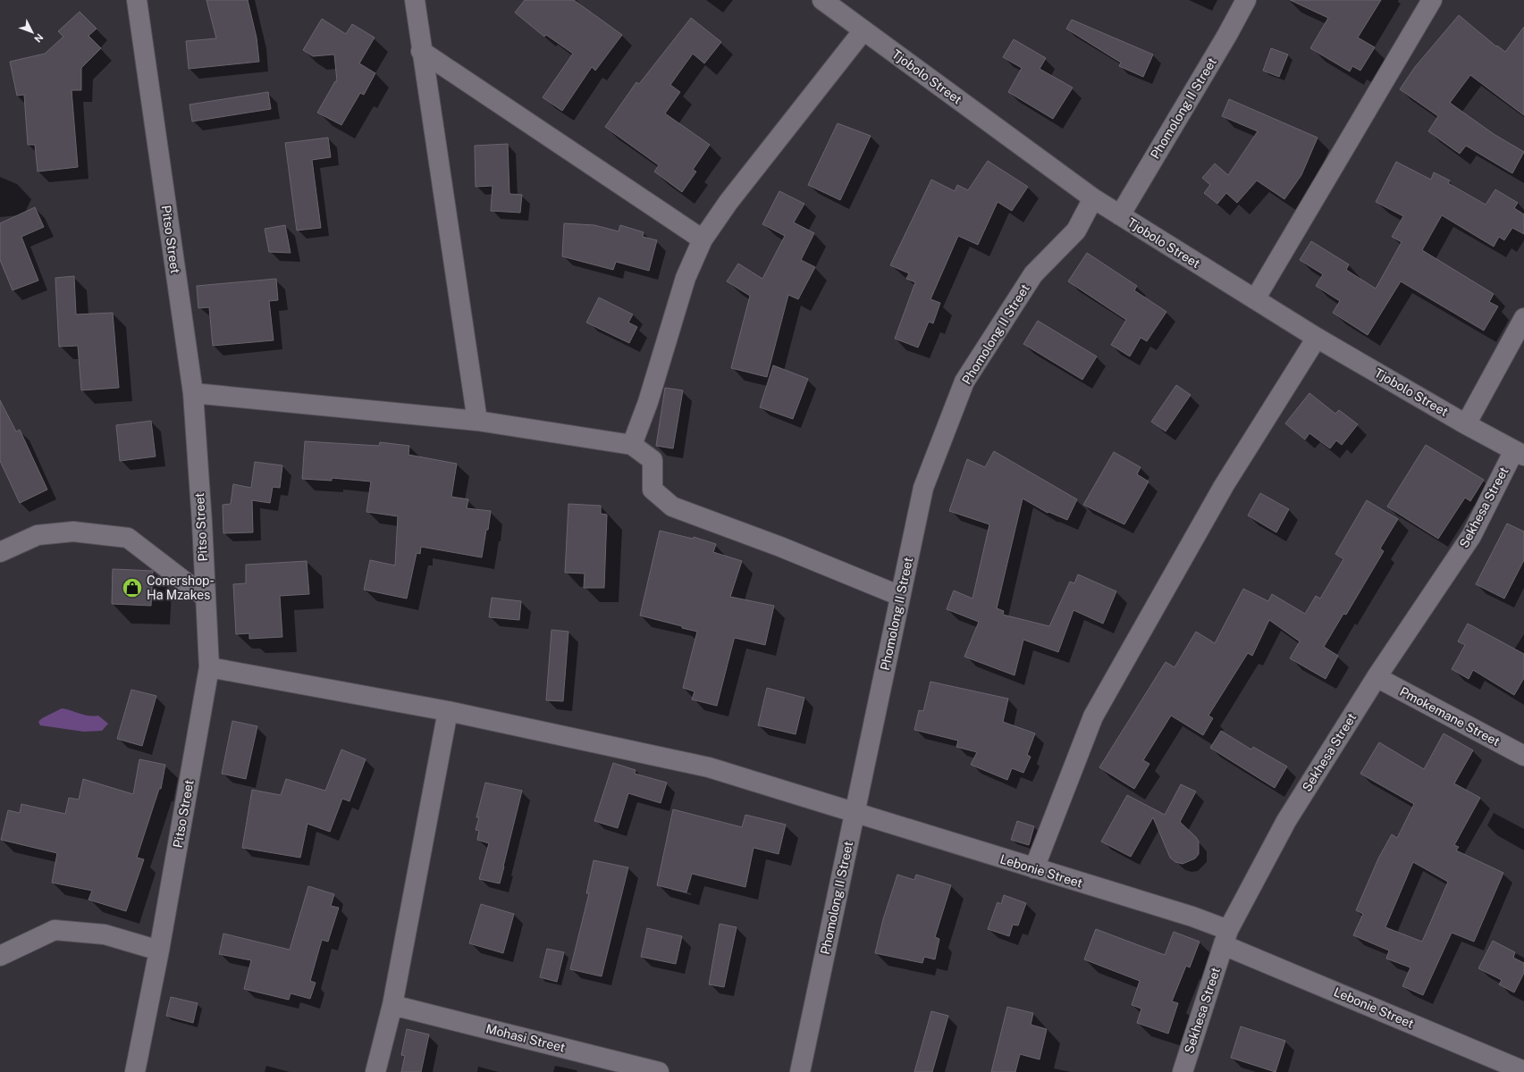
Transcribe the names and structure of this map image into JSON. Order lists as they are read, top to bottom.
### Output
{
  "streets": {
    "street": [
      "Tjobolo Street",
      "Phomolong II Street",
      "Pitso Street",
      "Sekhesa Street",
      "Pmokemane Street",
      "Lebonie Street",
      "Mohasi Street"
    ]
  },
  "crossings": [
    ["Tjobolo Street", "Phomolong II Street"],
    ["Tjobolo Street", "Sekhesa Street"],
    ["Phomolong II Street", "Lebonie Street"],
    ["Pitso Street", "Lebonie Street"],
    ["Sekhesa Street", "Pmokemane Street"],
    ["Sekhesa Street", "Lebonie Street"]
  ],
  "places": {
    "shop": ["Conershop- Ha Mzakes"]
  },
  "north": "bottom right"
}
